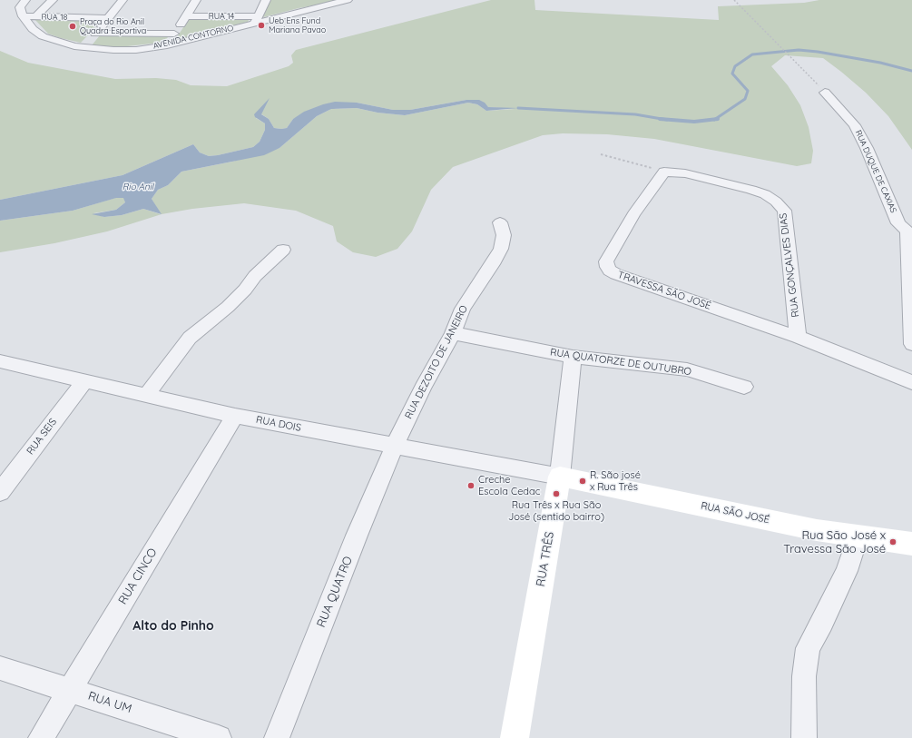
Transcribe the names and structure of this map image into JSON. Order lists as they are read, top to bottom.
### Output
{
  "streets": {
    "street": [
      "RUA 14",
      "RUA 18",
      "AVENIDA CONTORNO",
      "RUA DUQUE DE CAXIAS",
      "RUA GONÇALVES DIAS",
      "TRAVESSA SÃO JOSÉ",
      "RUA DEZOITO DE JANEIRO",
      "RUA QUATORZE DE OUTUBRO",
      "RUA DOIS",
      "RUA SEIS",
      "RUA SÃO JOSÉ",
      "RUA TRÊS",
      "RUA CINCO",
      "RUA QUATRO",
      "RUA UM"
    ]
  },
  "crossings": [
    ["RUA 14", "AVENIDA CONTORNO"],
    ["RUA 18", "AVENIDA CONTORNO"],
    ["RUA GONÇALVES DIAS", "TRAVESSA SÃO JOSÉ"],
    ["RUA DEZOITO DE JANEIRO", "RUA QUATORZE DE OUTUBRO"],
    ["RUA DEZOITO DE JANEIRO", "RUA DOIS"],
    ["RUA DEZOITO DE JANEIRO", "RUA QUATRO"],
    ["RUA QUATORZE DE OUTUBRO", "RUA TRÊS"],
    ["RUA DOIS", "RUA SEIS"],
    ["RUA DOIS", "RUA SÃO JOSÉ"],
    ["RUA DOIS", "RUA TRÊS"],
    ["RUA DOIS", "RUA CINCO"],
    ["RUA DOIS", "RUA QUATRO"],
    ["RUA SÃO JOSÉ", "RUA TRÊS"],
    ["RUA CINCO", "RUA UM"]
  ],
  "districts": ["Alto do Pinho"],
  "water": ["Rio Anil"],
  "places": [
    "Ueb Ens Fund Mariana Pavao",
    "Praça do Rio Anil Quadra Esportiva",
    "R. São josé x Rua Três",
    "Creche Escola Cedac",
    "Rua Três x Rua São José (sentido bairro)",
    "Rua São José x Travessa São José"
  ]
}
